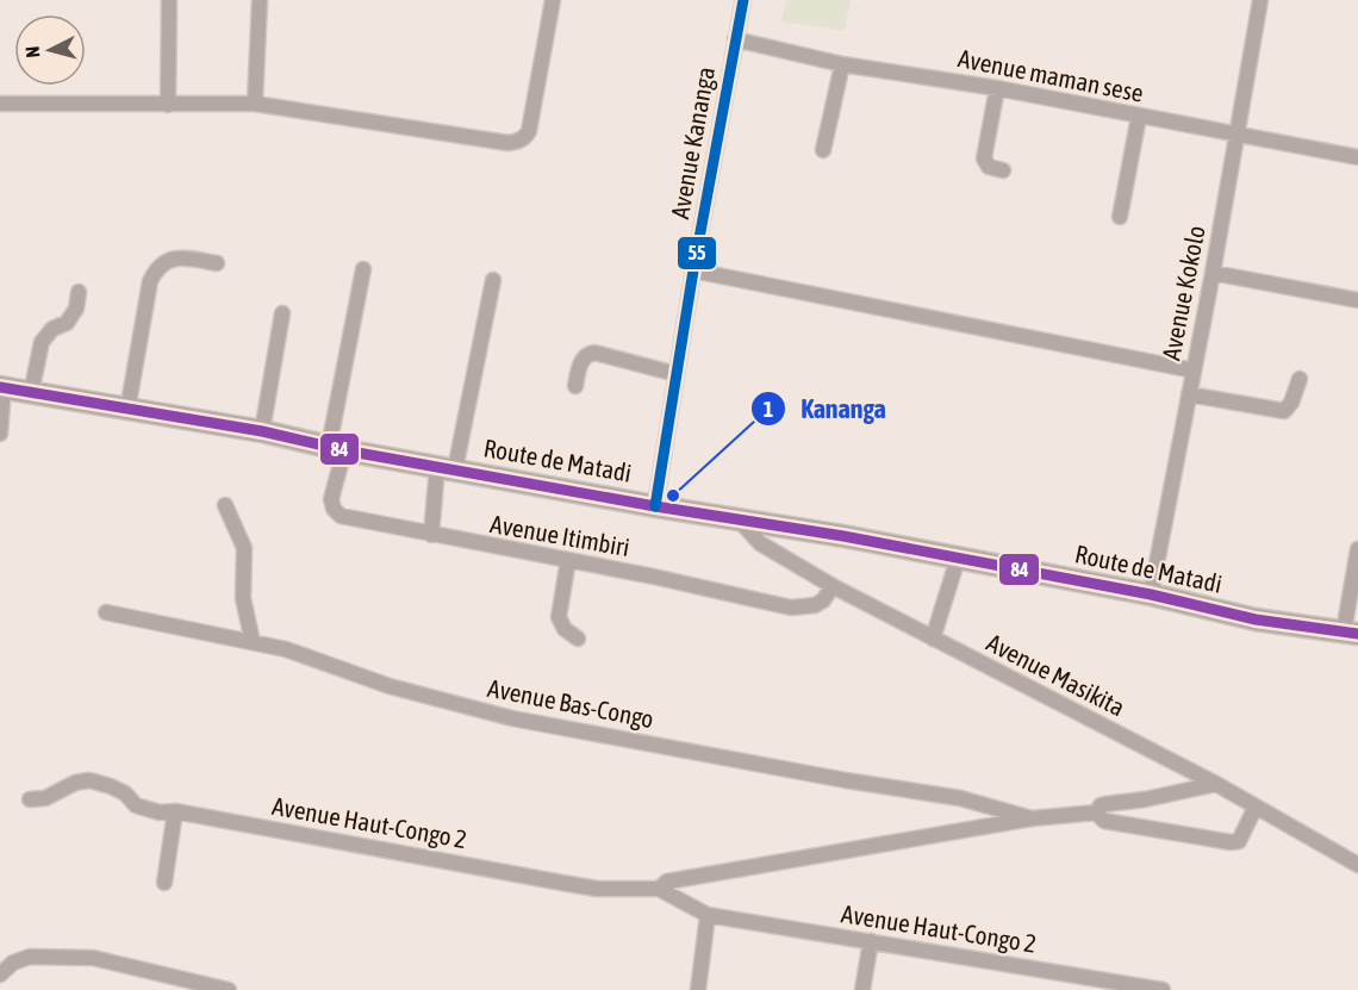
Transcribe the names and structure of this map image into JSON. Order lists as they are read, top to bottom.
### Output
{
  "streets": {
    "main road": ["Route de Matadi"],
    "street": [
      "Avenue maman sese",
      "Avenue Kananga",
      "Avenue Kokolo",
      "Avenue Itimbiri",
      "Avenue Masikita",
      "Avenue Bas-Congo",
      "Avenue Haut-Congo 2"
    ]
  },
  "crossings": [
    ["Avenue maman sese", "Avenue Kananga"],
    ["Avenue maman sese", "Avenue Kokolo"],
    ["Avenue Kananga", "Route de Matadi"],
    ["Avenue Kokolo", "Route de Matadi"],
    ["Route de Matadi", "Avenue Itimbiri"],
    ["Route de Matadi", "Avenue Masikita"],
    ["Avenue Itimbiri", "Avenue Masikita"]
  ],
  "places": ["Kananga"],
  "lines": ["transit line 55", "transit line 84"],
  "north": "left"
}
